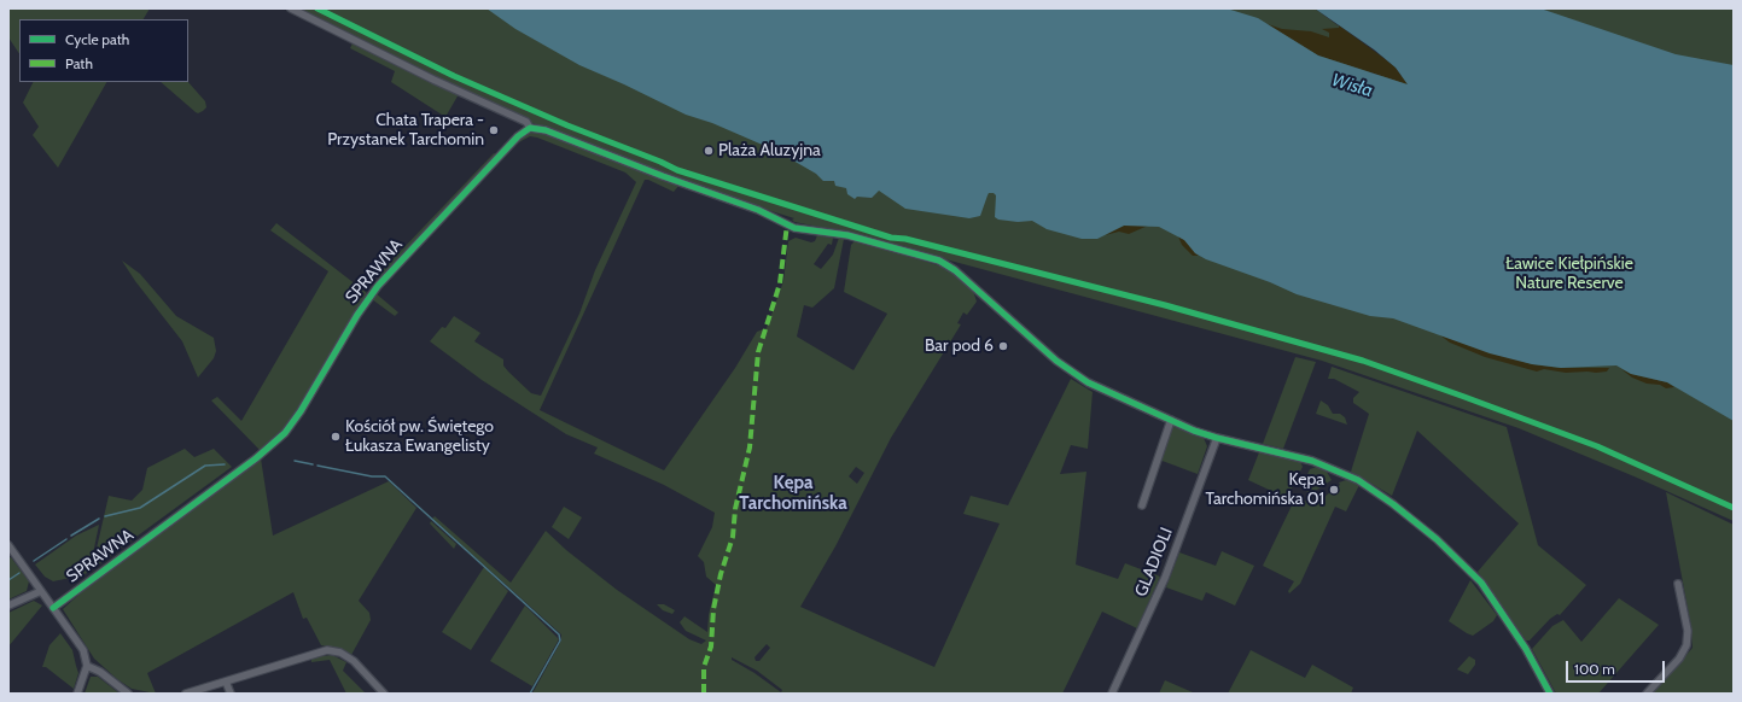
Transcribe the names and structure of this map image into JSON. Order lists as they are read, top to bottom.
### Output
{
  "streets": {
    "street": ["SPRAWNA", "GLADIOLI"]
  },
  "districts": ["Kępa Tarchomińska"],
  "water": ["Wisła"],
  "parks": ["Ławice Kiełpińskie Nature Reserve"],
  "places": [
    "Chata Trapera - Przystanek Tarchomin",
    "Plaża Aluzyjna",
    "Bar pod 6",
    "Kościół pw. Świętego Łukasza Ewangelisty",
    "Kępa Tarchomińska 01"
  ],
  "legend": ["Cycle path", "Path"],
  "scale_bar": "100 m"
}
